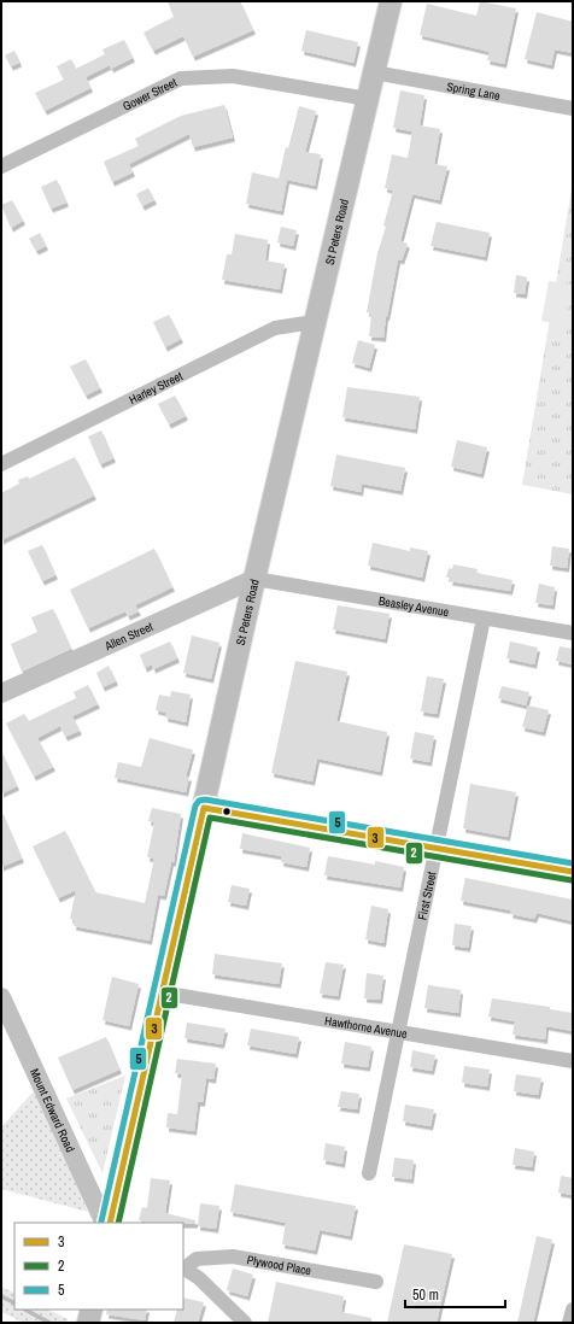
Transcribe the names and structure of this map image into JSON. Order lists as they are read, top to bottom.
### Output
{
  "streets": {
    "main road": ["St Peters Road"],
    "street": [
      "Spring Lane",
      "Gower Street",
      "Harley Street",
      "Beasley Avenue",
      "Allen Street",
      "First Street",
      "Hawthorne Avenue",
      "Mount Edward Road",
      "Plywood Place"
    ]
  },
  "crossings": [
    ["Spring Lane", "St Peters Road"],
    ["Gower Street", "St Peters Road"],
    ["St Peters Road", "Harley Street"],
    ["St Peters Road", "Beasley Avenue"],
    ["St Peters Road", "Allen Street"],
    ["St Peters Road", "Hawthorne Avenue"],
    ["Beasley Avenue", "Allen Street"],
    ["Beasley Avenue", "First Street"],
    ["First Street", "Hawthorne Avenue"]
  ],
  "lines": ["transit line 5", "transit line 3", "transit line 2"],
  "legend": ["3", "2", "5"],
  "scale_bar": "50 m"
}
